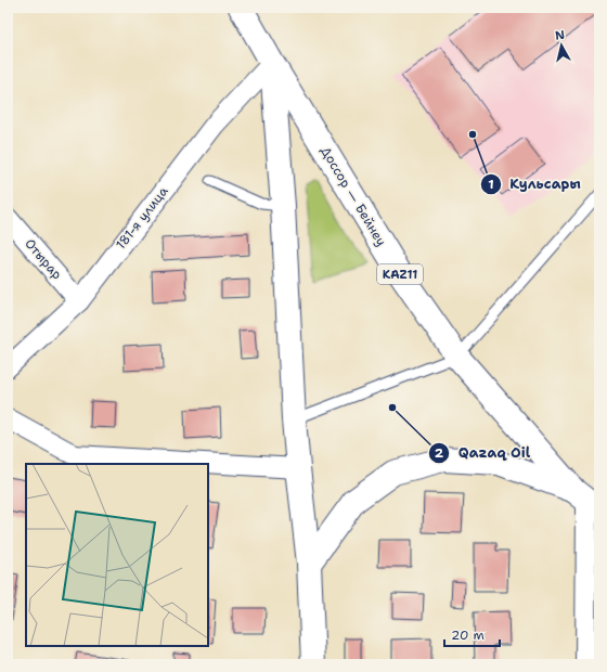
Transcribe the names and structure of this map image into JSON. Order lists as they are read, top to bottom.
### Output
{
  "streets": {
    "main road": ["Доссор — Бейнеу", "KAZ11"],
    "street": ["181-я улица", "Отырар"]
  },
  "crossings": [
    ["Доссор — Бейнеу", "181-я улица"],
    ["181-я улица", "Отырар"]
  ],
  "places": ["Кульсары", "Qazaq Oil"],
  "scale_bar": "20 m",
  "north": "top"
}
